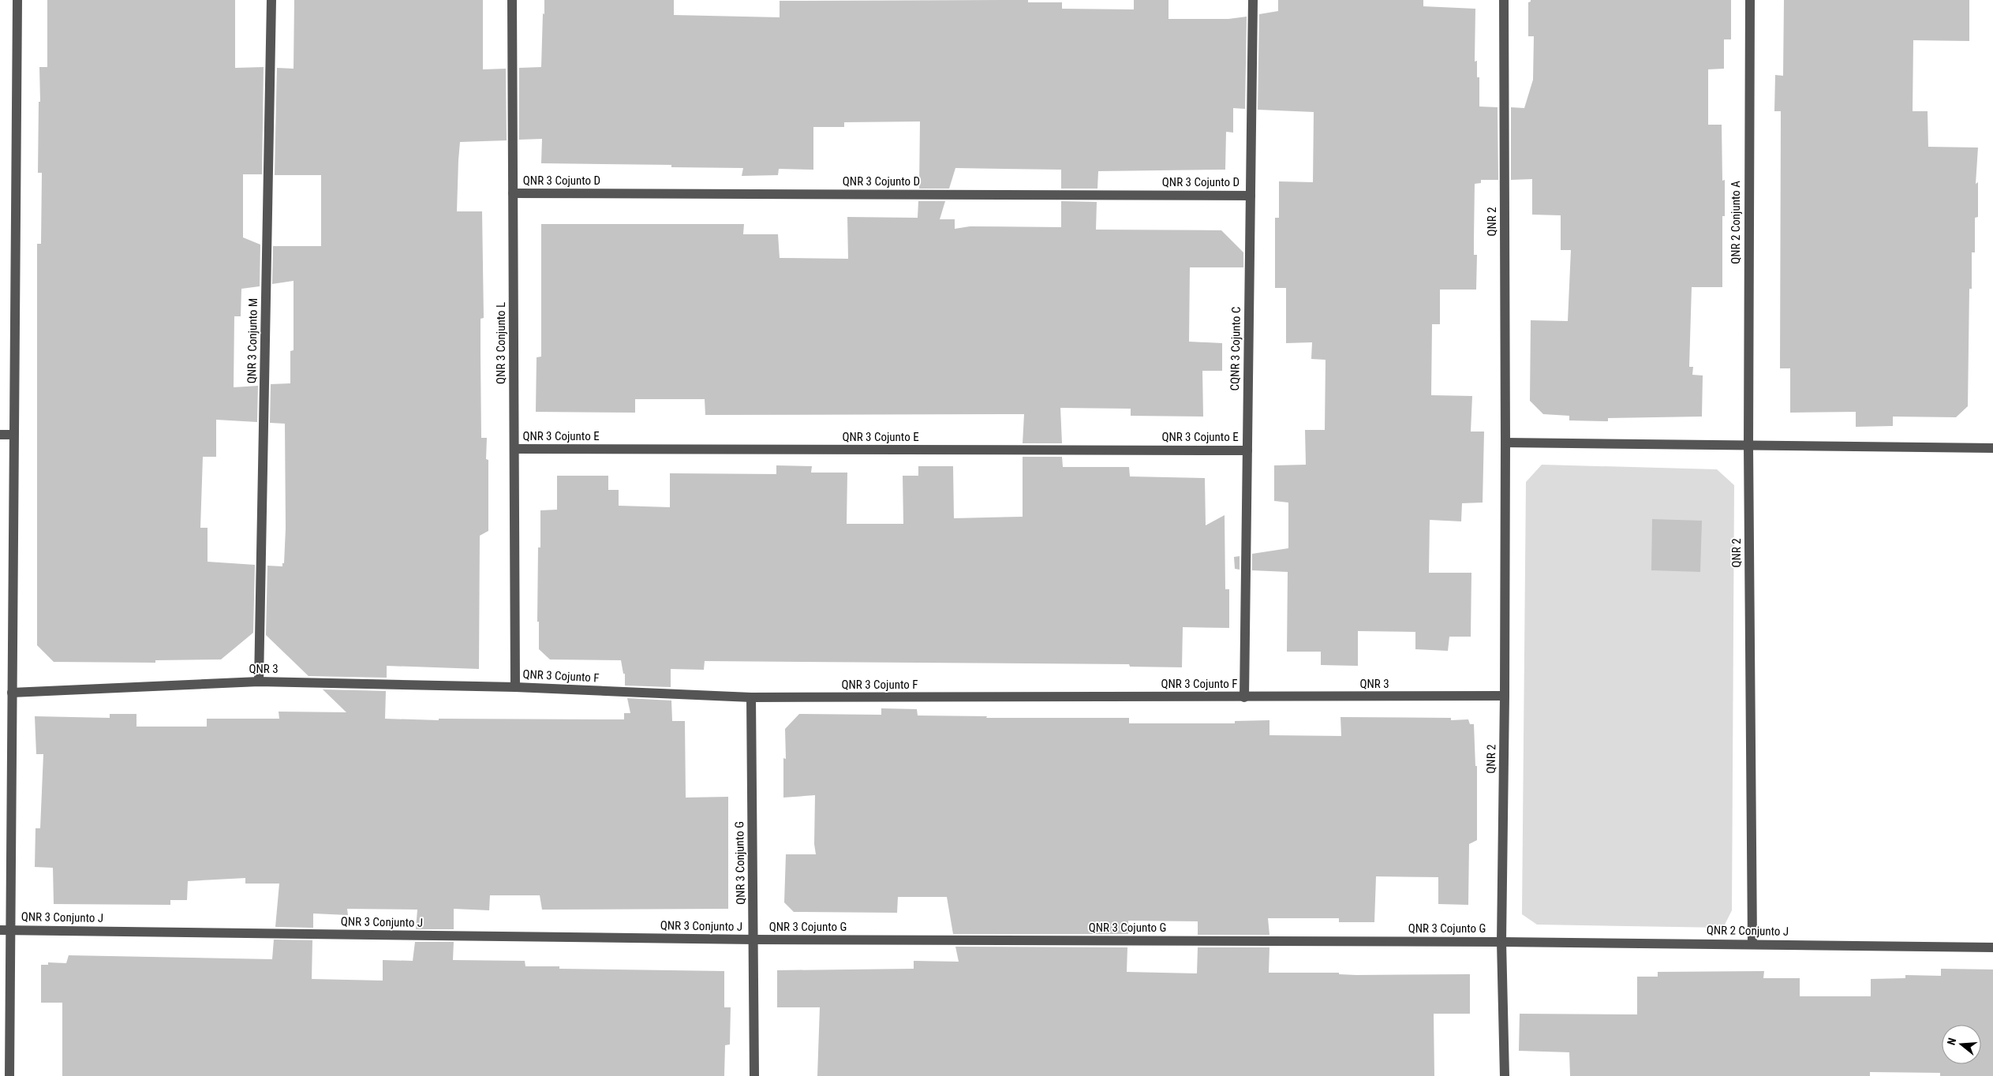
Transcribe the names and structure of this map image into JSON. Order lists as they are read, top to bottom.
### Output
{
  "streets": {
    "street": [
      "QNR 3 Cojunto D",
      "QNR 2",
      "QNR 2 Conjunto A",
      "QNR 3 Conjunto M",
      "QNR 3 Conjunto L",
      "CQNR 3 Cojunto C",
      "QNR 3 Cojunto E",
      "QNR 3",
      "QNR 3 Cojunto F",
      "QNR 3 Conjunto G",
      "QNR 3 Conjunto J",
      "QNR 3 Cojunto G",
      "QNR 2 Conjunto J"
    ]
  },
  "crossings": [
    ["QNR 3 Cojunto D", "QNR 3 Conjunto L"],
    ["QNR 3 Cojunto D", "CQNR 3 Cojunto C"],
    ["QNR 2", "QNR 2 Conjunto A"],
    ["QNR 2", "QNR 3"],
    ["QNR 2", "QNR 3 Cojunto G"],
    ["QNR 2", "QNR 2 Conjunto J"],
    ["QNR 3 Conjunto M", "QNR 3"],
    ["QNR 3 Conjunto L", "QNR 3 Cojunto E"],
    ["QNR 3 Conjunto L", "QNR 3"],
    ["QNR 3 Conjunto L", "QNR 3 Cojunto F"],
    ["CQNR 3 Cojunto C", "QNR 3 Cojunto E"],
    ["CQNR 3 Cojunto C", "QNR 3"],
    ["CQNR 3 Cojunto C", "QNR 3 Cojunto F"],
    ["QNR 3", "QNR 3 Cojunto F"],
    ["QNR 3 Cojunto F", "QNR 3 Conjunto G"],
    ["QNR 3 Conjunto G", "QNR 3 Conjunto J"],
    ["QNR 3 Conjunto G", "QNR 3 Cojunto G"],
    ["QNR 3 Conjunto J", "QNR 3 Cojunto G"],
    ["QNR 3 Cojunto G", "QNR 2 Conjunto J"]
  ],
  "north": "left"
}
